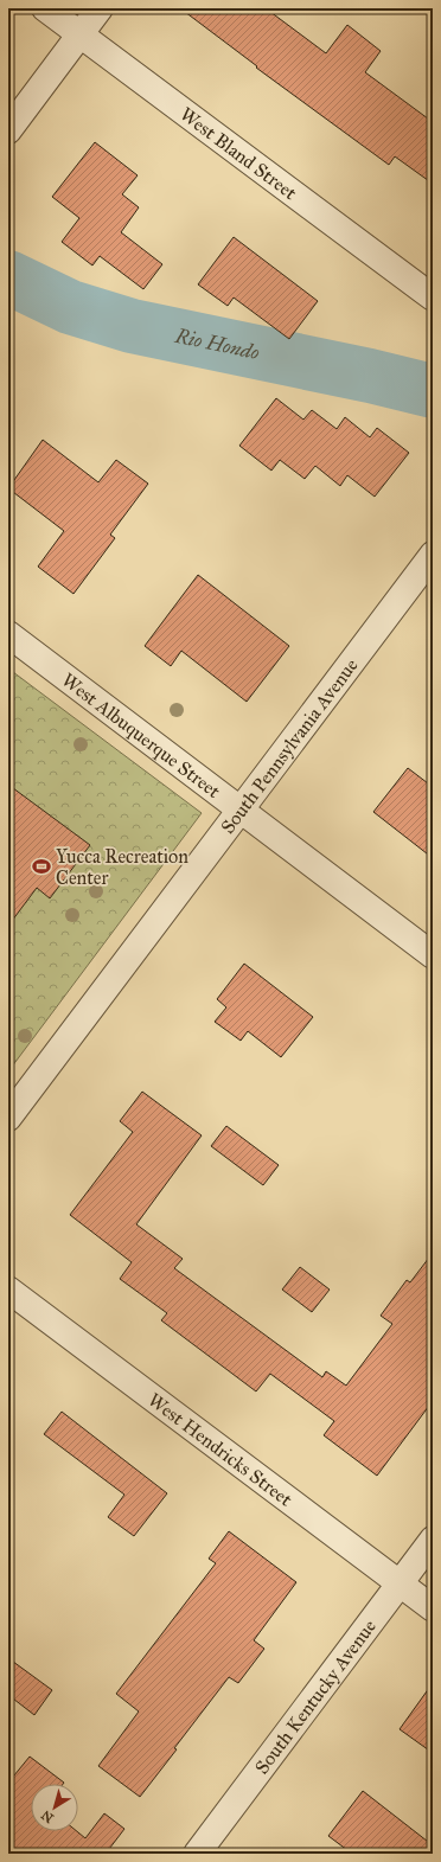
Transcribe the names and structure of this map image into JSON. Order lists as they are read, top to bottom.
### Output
{
  "streets": {
    "street": [
      "West Bland Street",
      "West Albuquerque Street",
      "South Pennsylvania Avenue",
      "West Hendricks Street",
      "South Kentucky Avenue"
    ]
  },
  "crossings": [
    ["West Albuquerque Street", "South Pennsylvania Avenue"],
    ["West Hendricks Street", "South Kentucky Avenue"]
  ],
  "water": ["Rio Hondo"],
  "places": {
    "sports": ["Yucca Recreation Center"]
  },
  "north": "bottom left"
}
